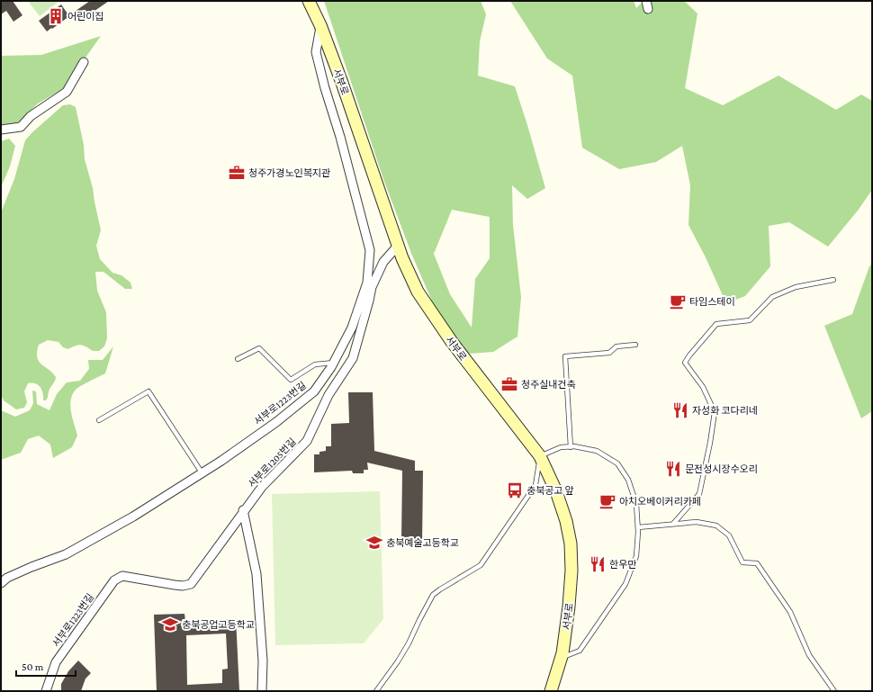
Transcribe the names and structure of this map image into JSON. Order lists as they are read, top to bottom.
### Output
{
  "streets": {
    "main road": ["서부로"],
    "street": ["서부로1223번길", "서부로1205번길"]
  },
  "crossings": [
    ["서부로", "서부로1223번길"],
    ["서부로", "서부로1205번길"],
    ["서부로1223번길", "서부로1205번길"]
  ],
  "places": {
    "building": ["어린이집"],
    "office": ["청주가경노인복지관", "청주실내건축"],
    "cafe": ["타임스테이", "아치오베이커리카페"],
    "restaurant": ["자성화 코다리네", "문전성시장수오리", "한우만"],
    "bus stop": ["충북공고 앞"],
    "school or university": ["충북예술고등학교", "충북공업고등학교"]
  },
  "scale_bar": "50 m"
}
